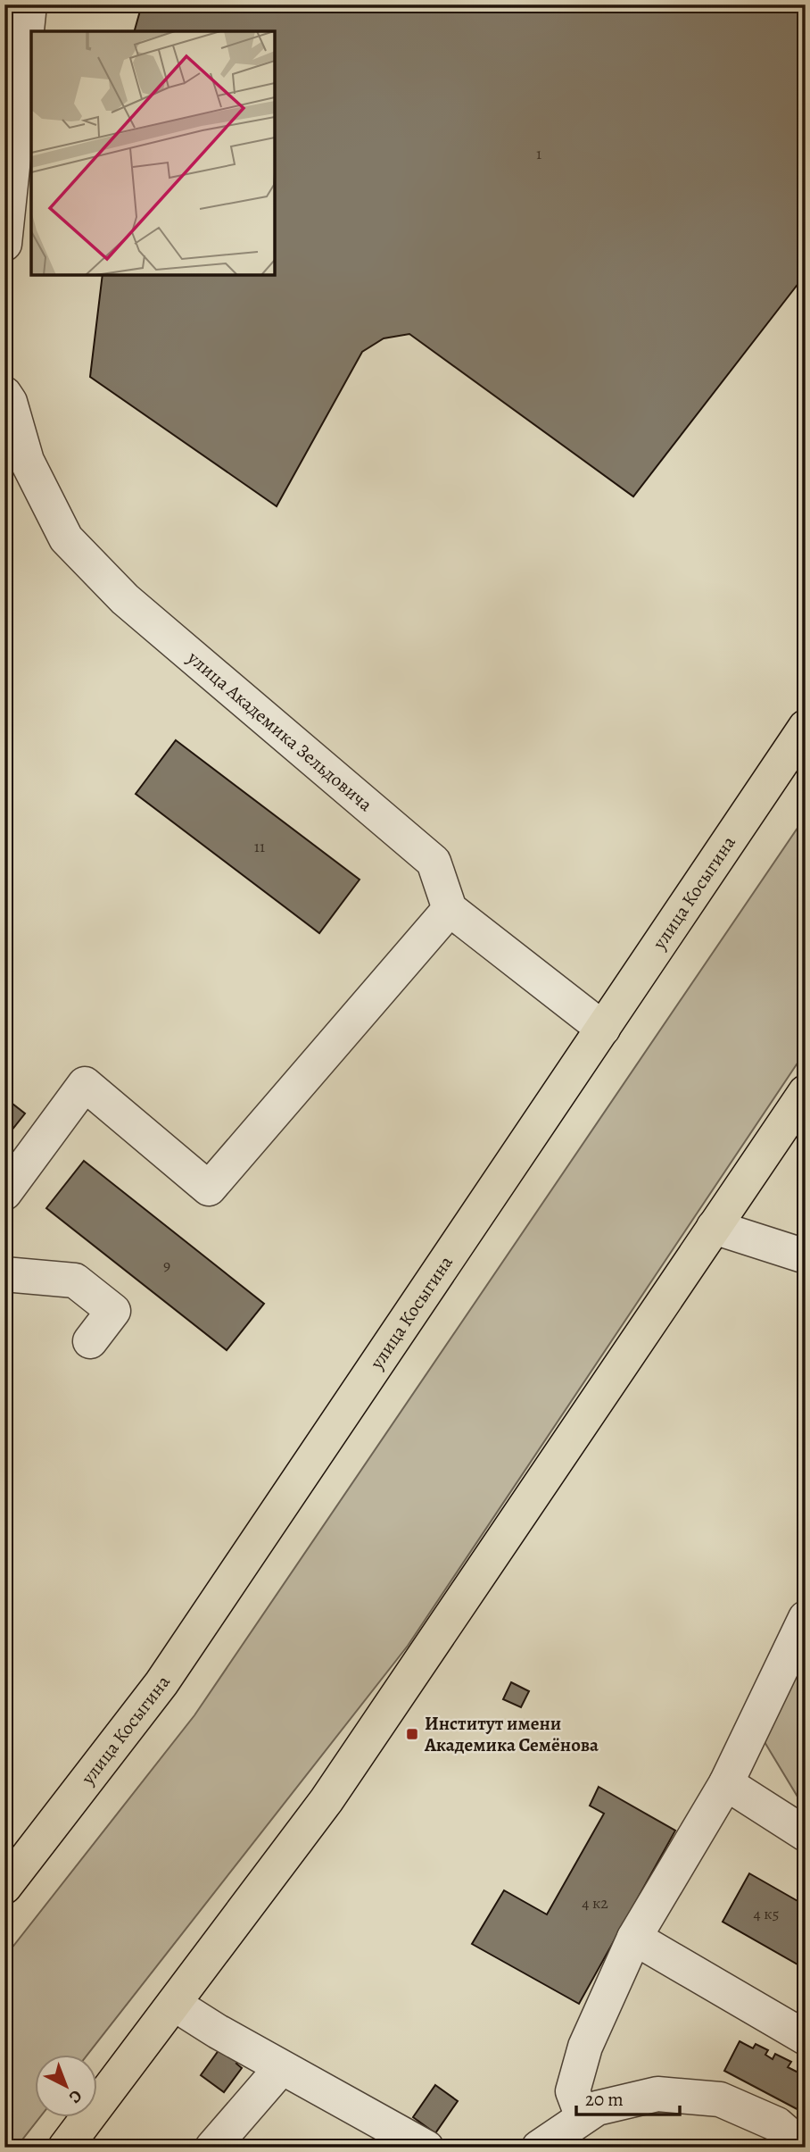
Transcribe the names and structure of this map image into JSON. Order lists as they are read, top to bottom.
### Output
{
  "streets": {
    "main road": ["улица Косыгина"],
    "street": ["улица Академика Зельдовича"]
  },
  "places": {
    "transit": ["Институт имени Академика Семёнова"]
  },
  "house_numbers": [
    "1",
    "11",
    "9",
    "4 к2",
    "4 к5"
  ],
  "scale_bar": "20 m",
  "north": "bottom right"
}
